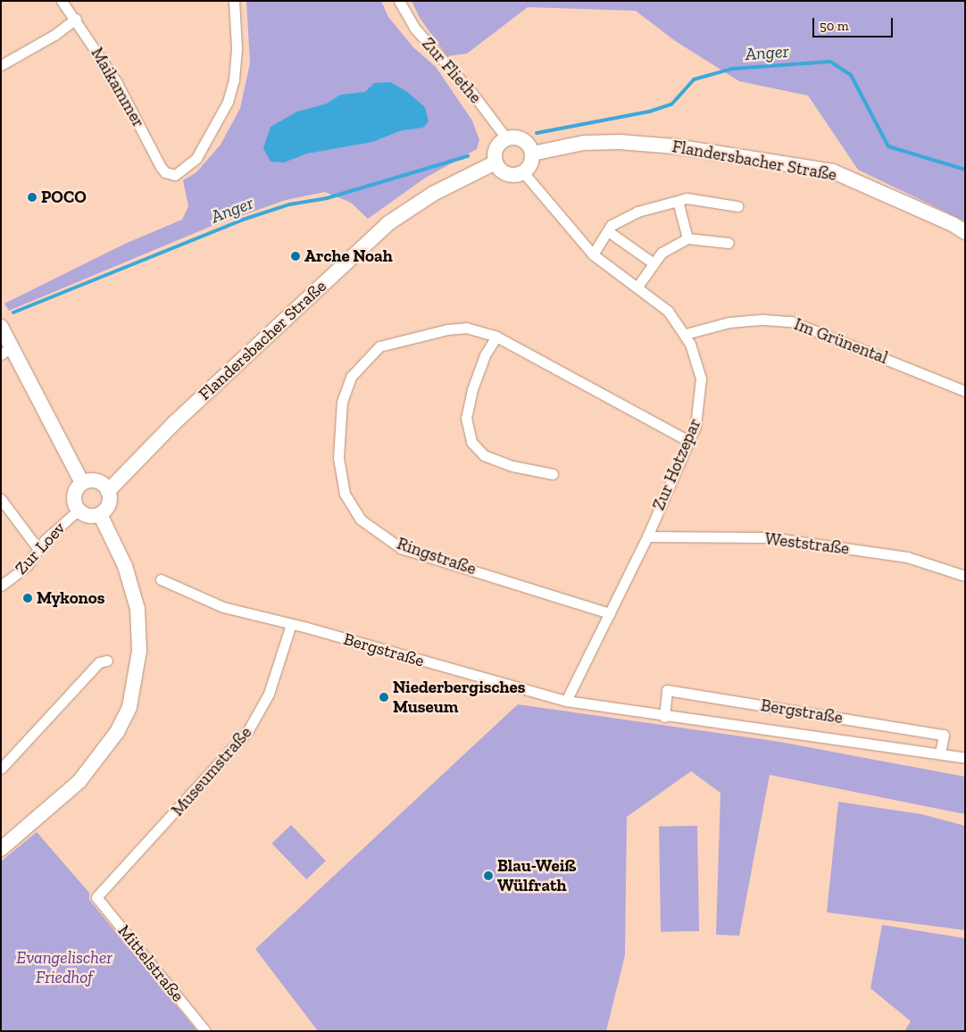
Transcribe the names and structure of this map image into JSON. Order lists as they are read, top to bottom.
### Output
{
  "streets": {
    "street": [
      "Zur Fliethe",
      "Maikammer",
      "Flandersbacher Straße",
      "Im Grünental",
      "Zur Hotzepar",
      "Weststraße",
      "Zur Loev",
      "Ringstraße",
      "Bergstraße",
      "Museumstraße",
      "Mittelstraße"
    ]
  },
  "crossings": [
    ["Zur Fliethe", "Flandersbacher Straße"],
    ["Zur Fliethe", "Zur Hotzepar"],
    ["Flandersbacher Straße", "Zur Hotzepar"],
    ["Flandersbacher Straße", "Zur Loev"],
    ["Im Grünental", "Zur Hotzepar"],
    ["Zur Hotzepar", "Weststraße"],
    ["Zur Hotzepar", "Ringstraße"],
    ["Zur Hotzepar", "Bergstraße"],
    ["Bergstraße", "Museumstraße"],
    ["Museumstraße", "Mittelstraße"]
  ],
  "water": ["Anger"],
  "parks": ["Evangelischer Friedhof"],
  "places": [
    "POCO",
    "Arche Noah",
    "Mykonos",
    "Niederbergisches Museum",
    "Blau-Weiß Wülfrath"
  ],
  "scale_bar": "50 m"
}
